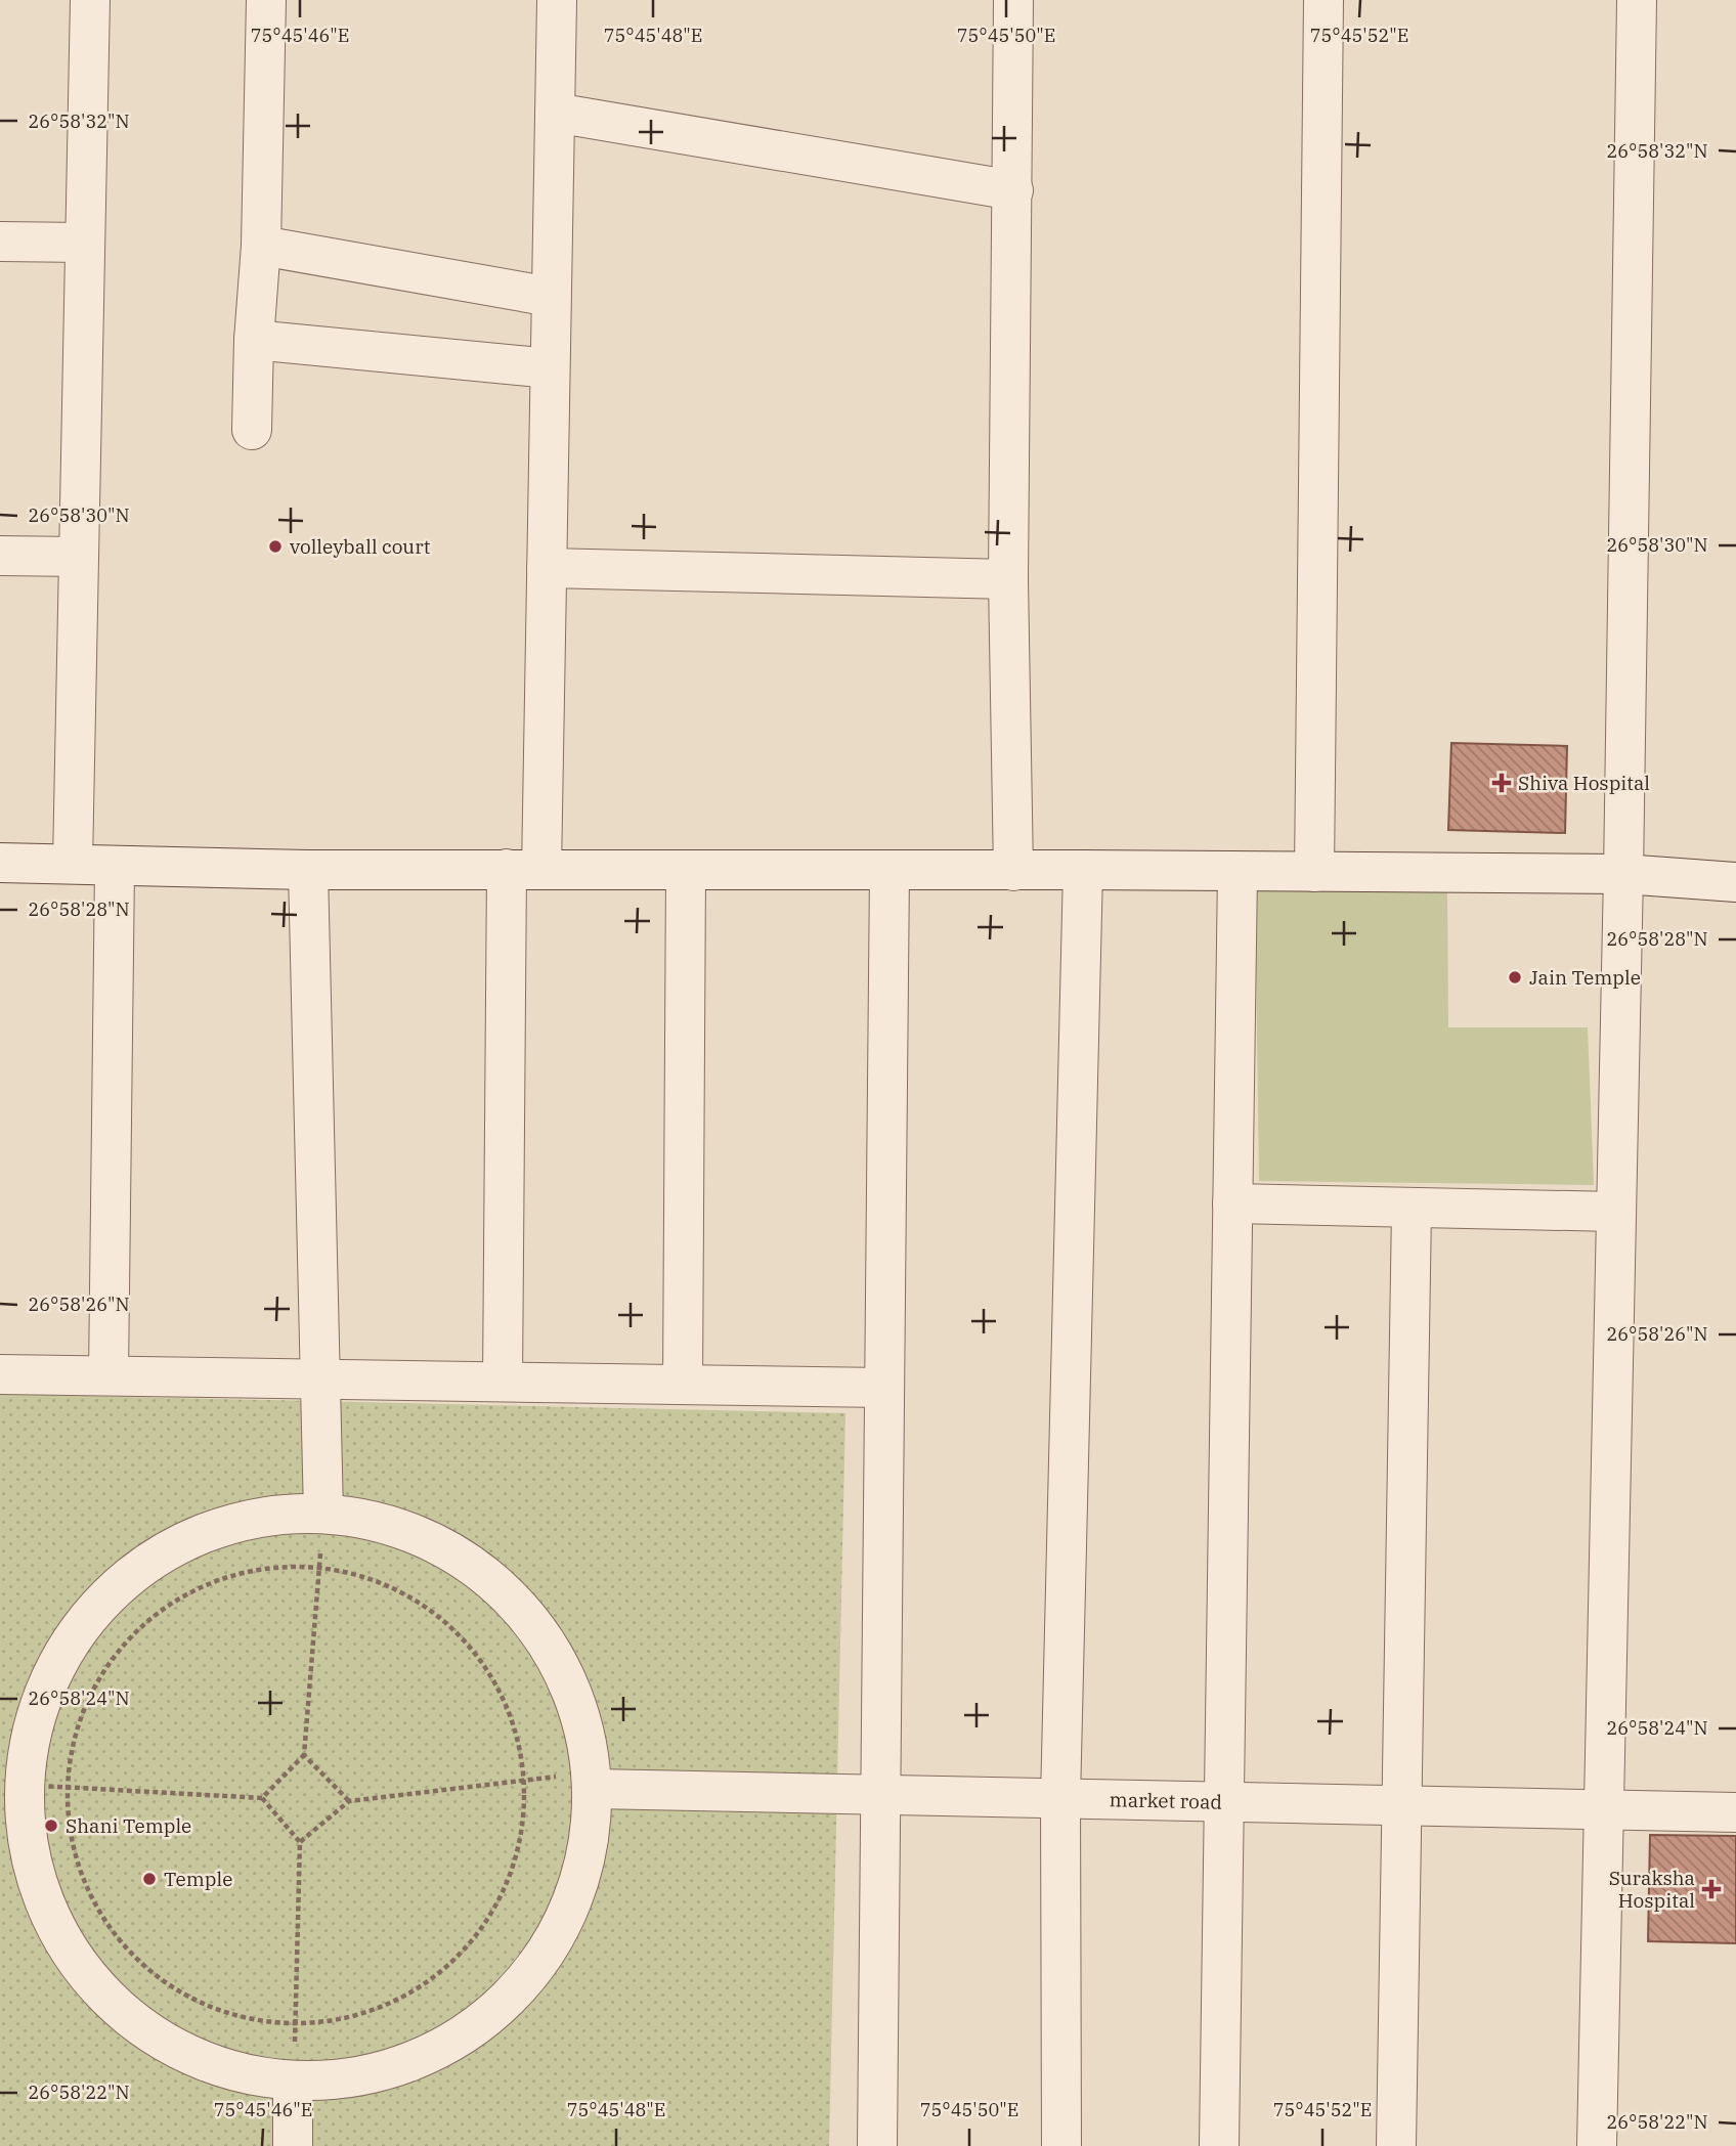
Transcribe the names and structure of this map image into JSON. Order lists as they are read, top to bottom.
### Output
{
  "streets": {
    "street": ["market road"]
  },
  "places": {
    "other": [
      "volleyball court",
      "Jain Temple",
      "Shani Temple",
      "Temple"
    ],
    "health": ["Shiva Hospital", "Suraksha Hospital"]
  },
  "coordinates": [
    "75°45'46\"E",
    "75°45'48\"E",
    "75°45'50\"E",
    "75°45'52\"E",
    "26°58'32\"N",
    "26°58'30\"N",
    "26°58'28\"N",
    "26°58'26\"N",
    "26°58'24\"N",
    "26°58'22\"N"
  ]
}
